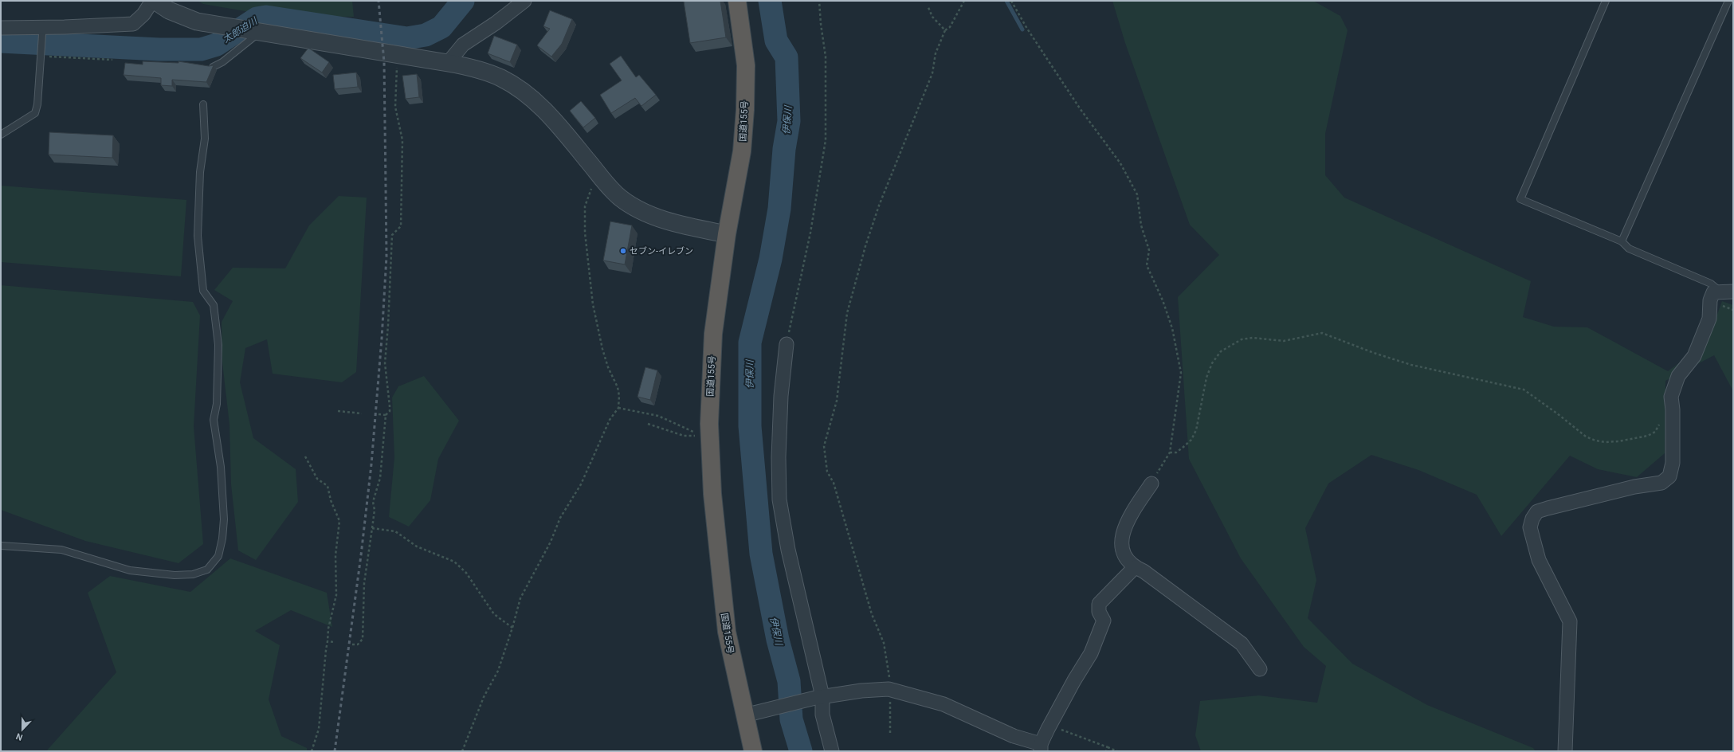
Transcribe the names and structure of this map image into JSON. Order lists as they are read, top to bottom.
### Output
{
  "streets": {
    "highway": ["国道155号"]
  },
  "water": ["太郎迫川", "伊保川"],
  "places": ["セブン-イレブン"],
  "north": "bottom"
}
